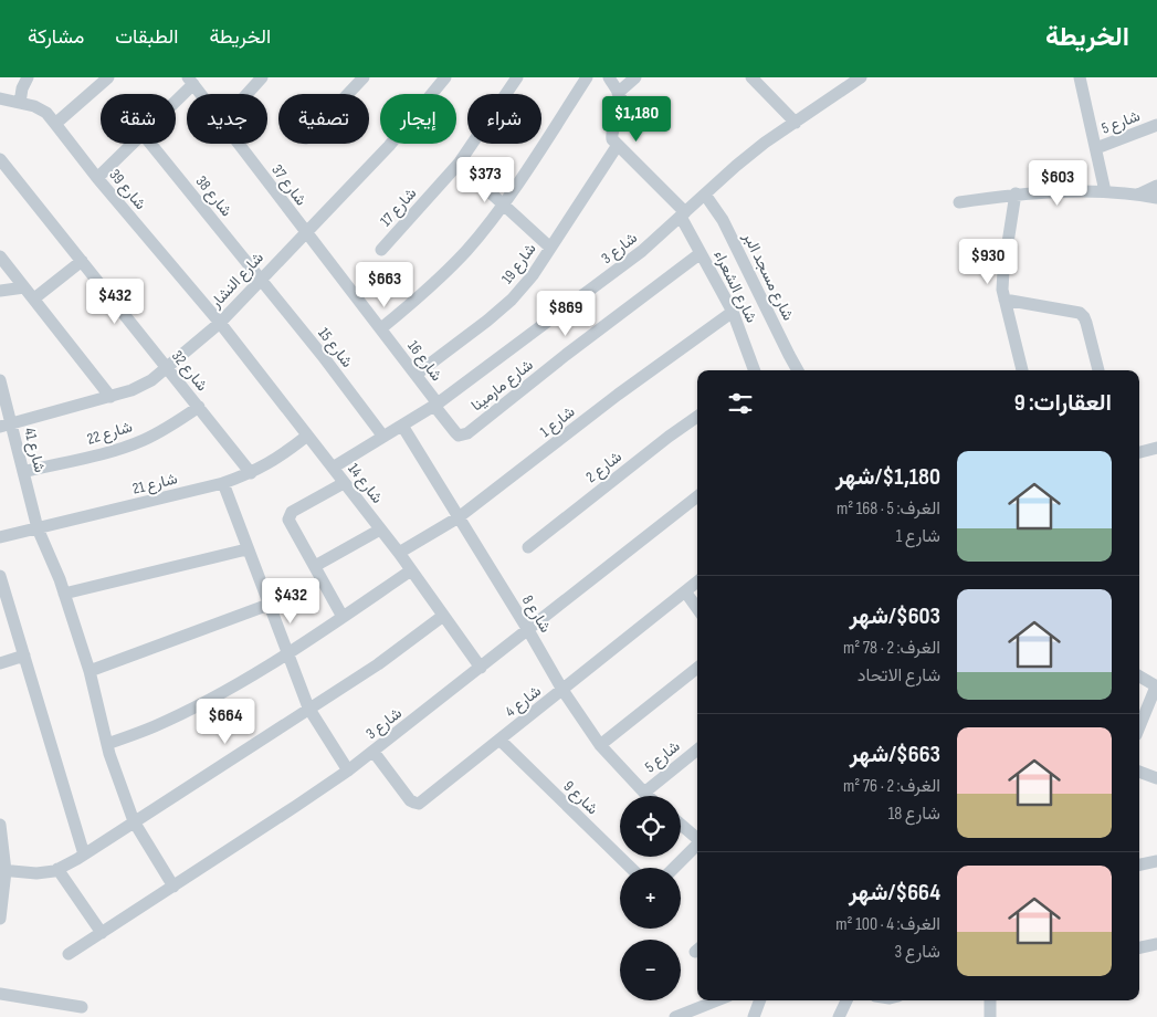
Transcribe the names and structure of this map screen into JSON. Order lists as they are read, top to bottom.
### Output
{
  "streets": {
    "street": [
      "شارع 5",
      "شارع 37",
      "شارع 39",
      "شارع 38",
      "شارع 17",
      "شارع 3",
      "شارع 19",
      "شارع مسجد البر",
      "شارع النشار",
      "شارع الشعراء",
      "شارع 15",
      "شارع 16",
      "شارع 32",
      "شارع مارمينا",
      "شارع 1",
      "شارع 22",
      "شارع 41",
      "شارع 2",
      "شارع 21",
      "شارع 14",
      "شارع 8",
      "شارع 4",
      "شارع 9"
    ]
  },
  "crossings": [
    ["شارع 5", "شارع 8"],
    ["شارع 37", "شارع النشار"],
    ["شارع 37", "شارع 16"],
    ["شارع 39", "شارع النشار"],
    ["شارع 39", "شارع 14"],
    ["شارع 38", "شارع النشار"],
    ["شارع 38", "شارع 15"],
    ["شارع 3", "شارع مسجد البر"],
    ["شارع 3", "شارع الشعراء"],
    ["شارع 3", "شارع 15"],
    ["شارع 3", "شارع 16"],
    ["شارع 3", "شارع مارمينا"],
    ["شارع 3", "شارع 41"],
    ["شارع 3", "شارع 14"],
    ["شارع 3", "شارع 8"],
    ["شارع 3", "شارع 4"],
    ["شارع 19", "شارع 16"],
    ["شارع النشار", "شارع 15"],
    ["شارع النشار", "شارع 16"],
    ["شارع النشار", "شارع 32"],
    ["شارع النشار", "شارع 41"],
    ["شارع النشار", "شارع 14"],
    ["شارع الشعراء", "شارع مارمينا"],
    ["شارع الشعراء", "شارع 1"],
    ["شارع 16", "شارع مارمينا"],
    ["شارع 32", "شارع 22"],
    ["شارع 32", "شارع 21"],
    ["شارع 1", "شارع 14"],
    ["شارع 1", "شارع 8"],
    ["شارع 22", "شارع 41"],
    ["شارع 41", "شارع 21"],
    ["شارع 21", "شارع 14"],
    ["شارع 8", "شارع 4"],
    ["شارع 4", "شارع 9"]
  ],
  "page": {
    "header": "الخريطة",
    "nav": ["الخريطة", "الطبقات", "مشاركة"],
    "chip": [
      "شراء",
      "إيجار",
      "تصفية",
      "جديد",
      "شقة"
    ],
    "price": [
      "$1,180",
      "$373",
      "$603",
      "$930",
      "$663",
      "$432",
      "$869",
      "$432",
      "$664"
    ],
    "heading": "العقارات: 9",
    "list": [
      {
        "name": "$1,180/شهر",
        "note": "الغرف: 5 · 168 m² · شارع 1"
      },
      {
        "name": "$603/شهر",
        "note": "الغرف: 2 · 78 m² · شارع الاتحاد"
      },
      {
        "name": "$663/شهر",
        "note": "الغرف: 2 · 76 m² · شارع 18"
      },
      {
        "name": "$664/شهر",
        "note": "الغرف: 4 · 100 m² · شارع 3"
      }
    ],
    "map_buttons": ["+", "−"]
  }
}
